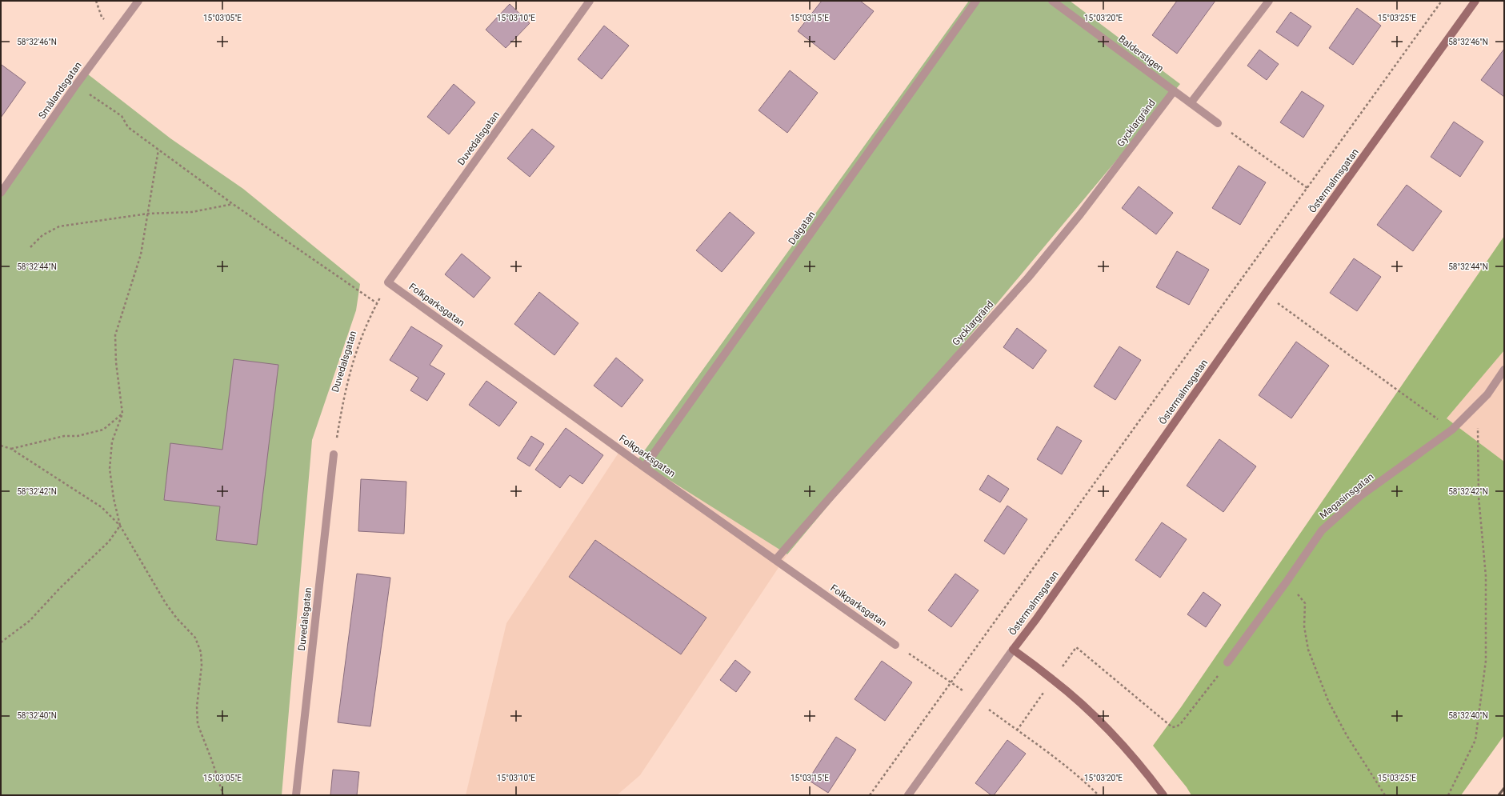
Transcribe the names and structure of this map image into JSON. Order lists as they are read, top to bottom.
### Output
{
  "streets": {
    "main road": ["Östermalmsgatan"],
    "street": [
      "Balderstigen",
      "Smålandsgatan",
      "Gycklargränd",
      "Duvedalsgatan",
      "Dalgatan",
      "Folkparksgatan",
      "Magasinsgatan"
    ]
  },
  "crossings": [
    ["Balderstigen", "Gycklargränd"],
    ["Gycklargränd", "Folkparksgatan"],
    ["Duvedalsgatan", "Folkparksgatan"],
    ["Dalgatan", "Folkparksgatan"]
  ],
  "coordinates": [
    "15°03'05\"E",
    "15°03'10\"E",
    "15°03'15\"E",
    "15°03'20\"E",
    "15°03'25\"E",
    "58°32'46\"N",
    "58°32'44\"N",
    "58°32'42\"N",
    "58°32'40\"N"
  ]
}
